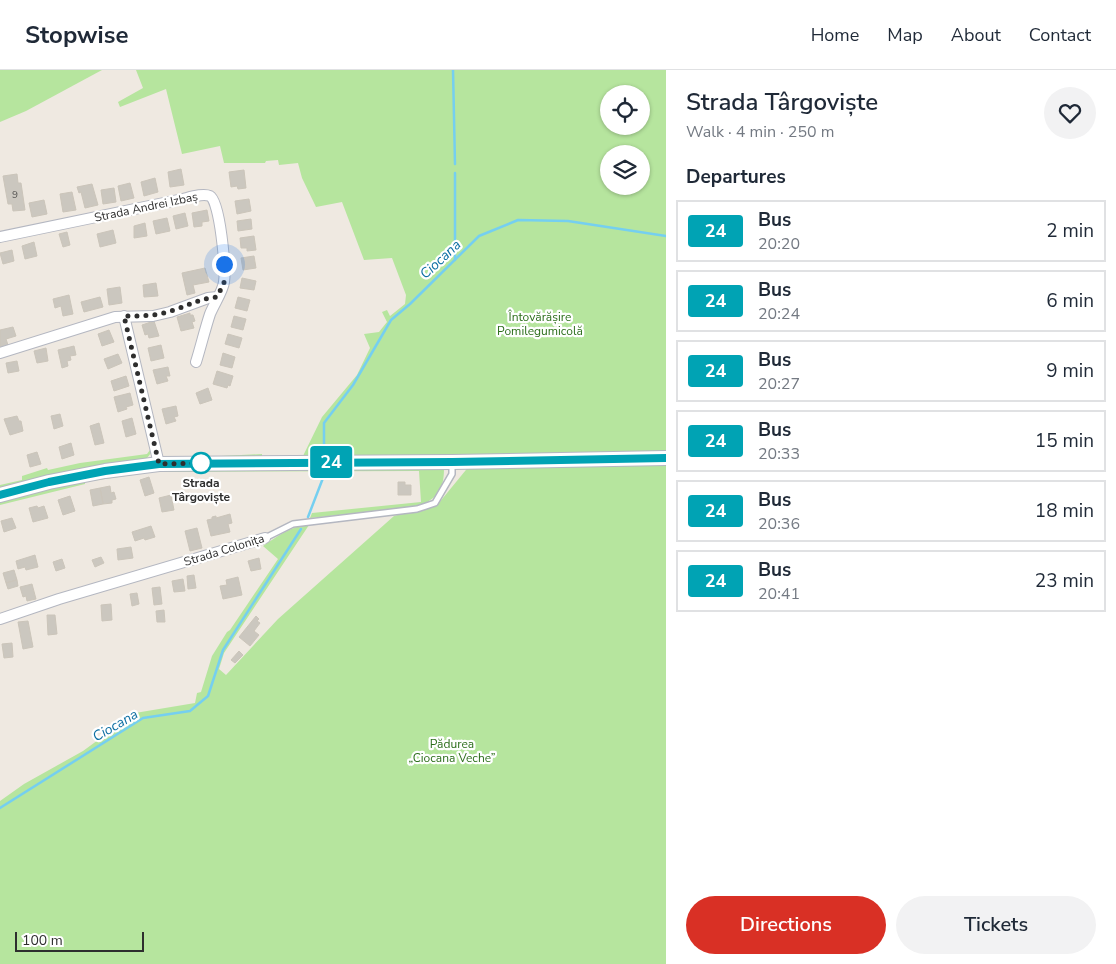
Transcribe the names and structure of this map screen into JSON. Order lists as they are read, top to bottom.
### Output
{
  "streets": {
    "street": ["Strada Andrei Izbaș", "Strada Colonița"]
  },
  "water": ["Ciocana"],
  "parks": ["Întovărășire Pomilegumicolă", "Pădurea „Ciocana Veche”"],
  "places": ["Strada Târgoviște"],
  "lines": ["bus line 24"],
  "house_numbers": ["9"],
  "scale_bar": "100 m",
  "page": {
    "header": "Stopwise",
    "nav": [
      "Home",
      "Map",
      "About",
      "Contact"
    ],
    "on_map": "24",
    "heading": [
      ["Strada Târgoviște", "Walk · 4 min · 250 m"],
      "Departures"
    ],
    "list": [
      {
        "mark": "24",
        "name": "Bus",
        "note": "20:20",
        "value": "2 min"
      },
      {
        "mark": "24",
        "name": "Bus",
        "note": "20:24",
        "value": "6 min"
      },
      {
        "mark": "24",
        "name": "Bus",
        "note": "20:27",
        "value": "9 min"
      },
      {
        "mark": "24",
        "name": "Bus",
        "note": "20:33",
        "value": "15 min"
      },
      {
        "mark": "24",
        "name": "Bus",
        "note": "20:36",
        "value": "18 min"
      },
      {
        "mark": "24",
        "name": "Bus",
        "note": "20:41",
        "value": "23 min"
      }
    ],
    "buttons": ["Directions", "Tickets"],
    "scale": "100 m"
  }
}
